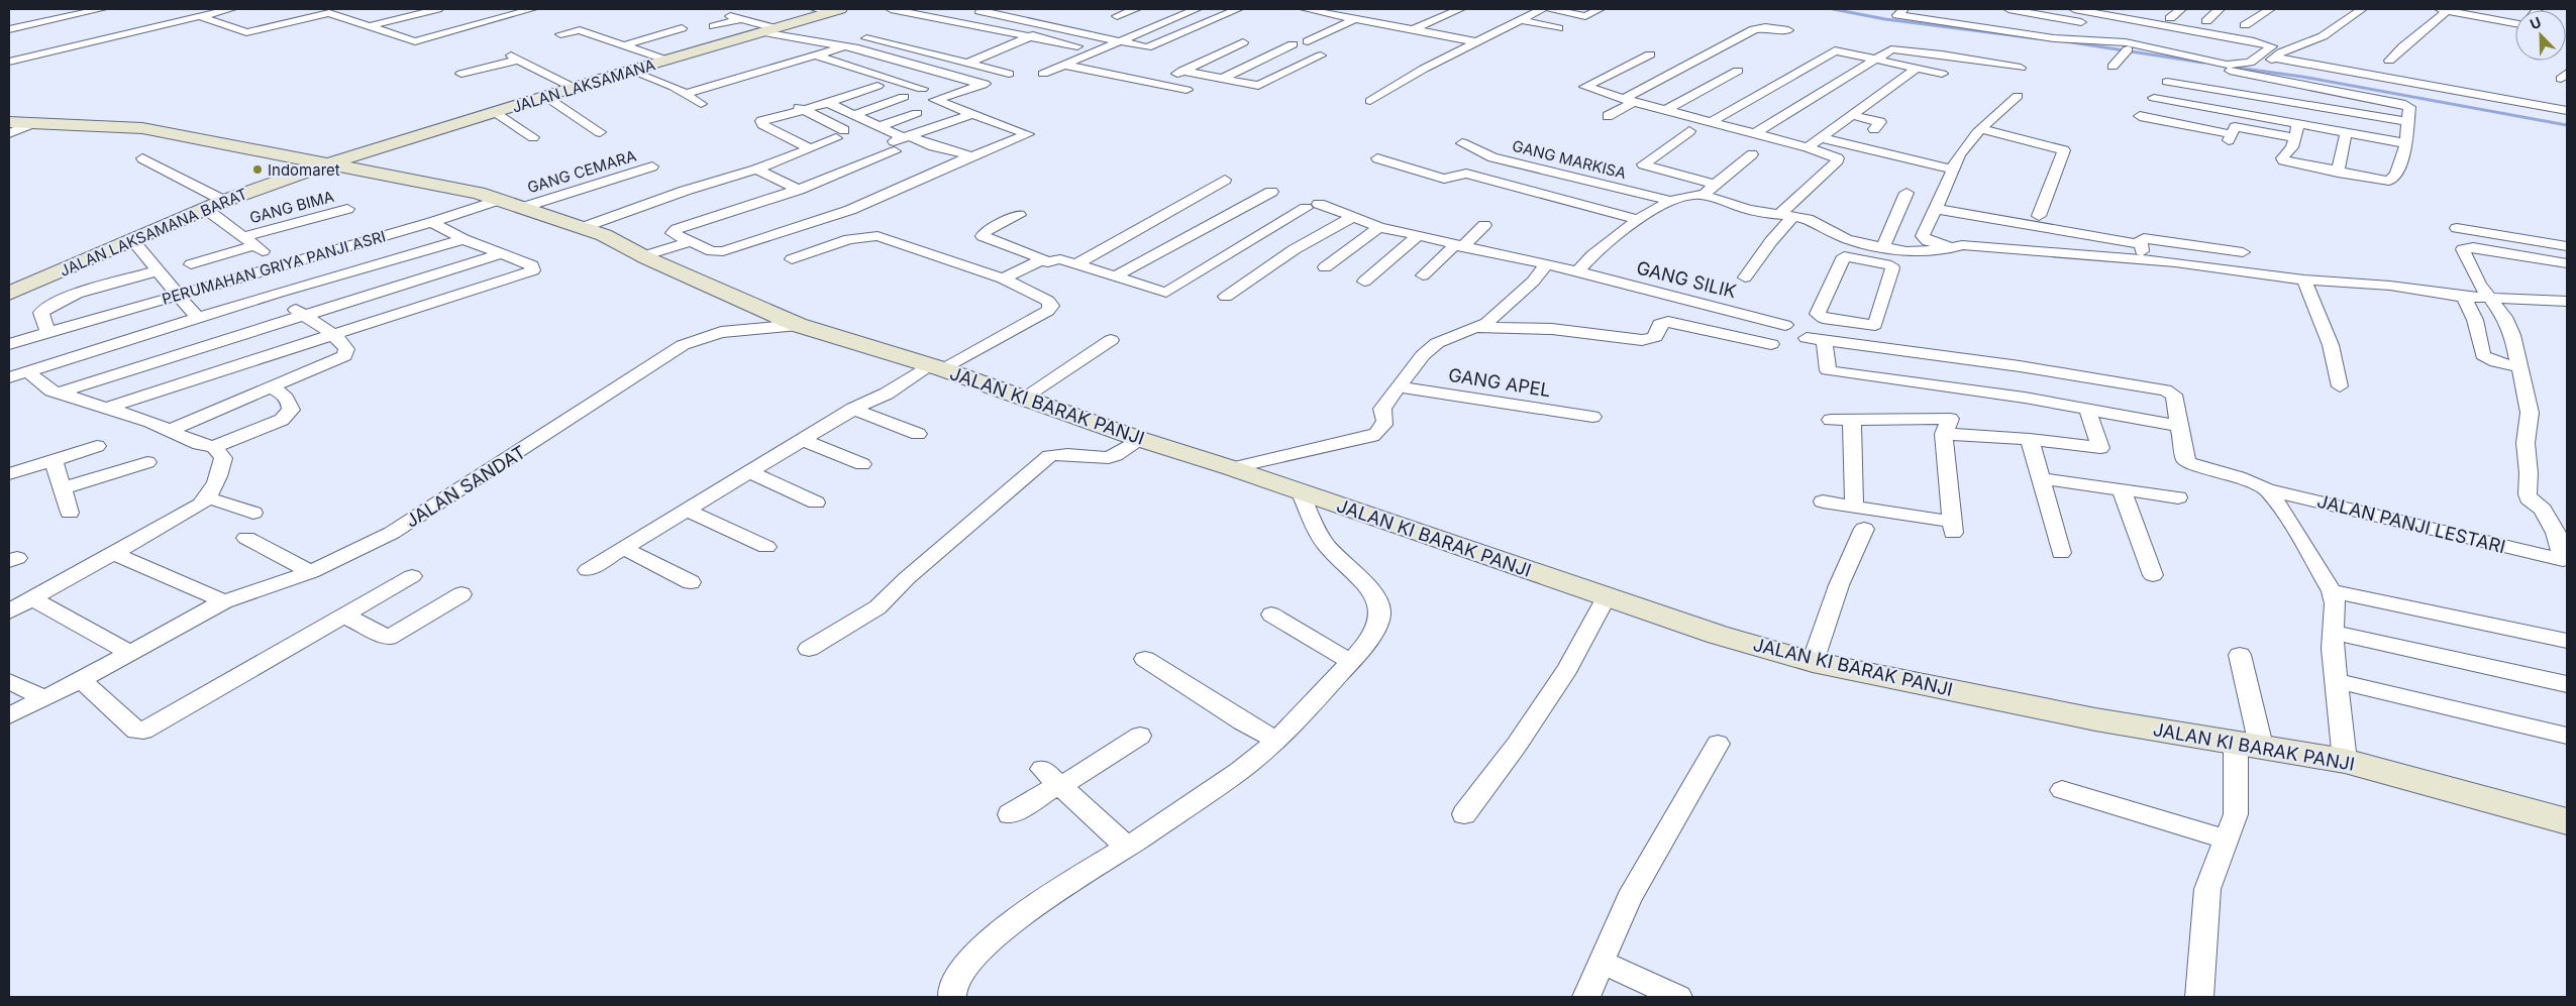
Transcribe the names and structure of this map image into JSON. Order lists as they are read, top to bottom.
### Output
{
  "streets": {
    "street": [
      "JALAN LAKSAMANA",
      "GANG MARKISA",
      "GANG CEMARA",
      "GANG BIMA",
      "JALAN LAKSAMANA BARAT",
      "PERUMAHAN GRIYA PANJI ASRI",
      "GANG SILIK",
      "GANG APEL",
      "JALAN KI BARAK PANJI",
      "JALAN SANDAT",
      "JALAN PANJI LESTARI"
    ]
  },
  "crossings": [
    ["JALAN LAKSAMANA", "JALAN LAKSAMANA BARAT"],
    ["JALAN LAKSAMANA", "JALAN KI BARAK PANJI"],
    ["GANG CEMARA", "PERUMAHAN GRIYA PANJI ASRI"],
    ["GANG CEMARA", "JALAN KI BARAK PANJI"],
    ["GANG BIMA", "JALAN LAKSAMANA BARAT"],
    ["JALAN LAKSAMANA BARAT", "JALAN KI BARAK PANJI"],
    ["PERUMAHAN GRIYA PANJI ASRI", "JALAN KI BARAK PANJI"],
    ["JALAN KI BARAK PANJI", "JALAN SANDAT"]
  ],
  "places": ["Indomaret"],
  "north": "top left"
}
